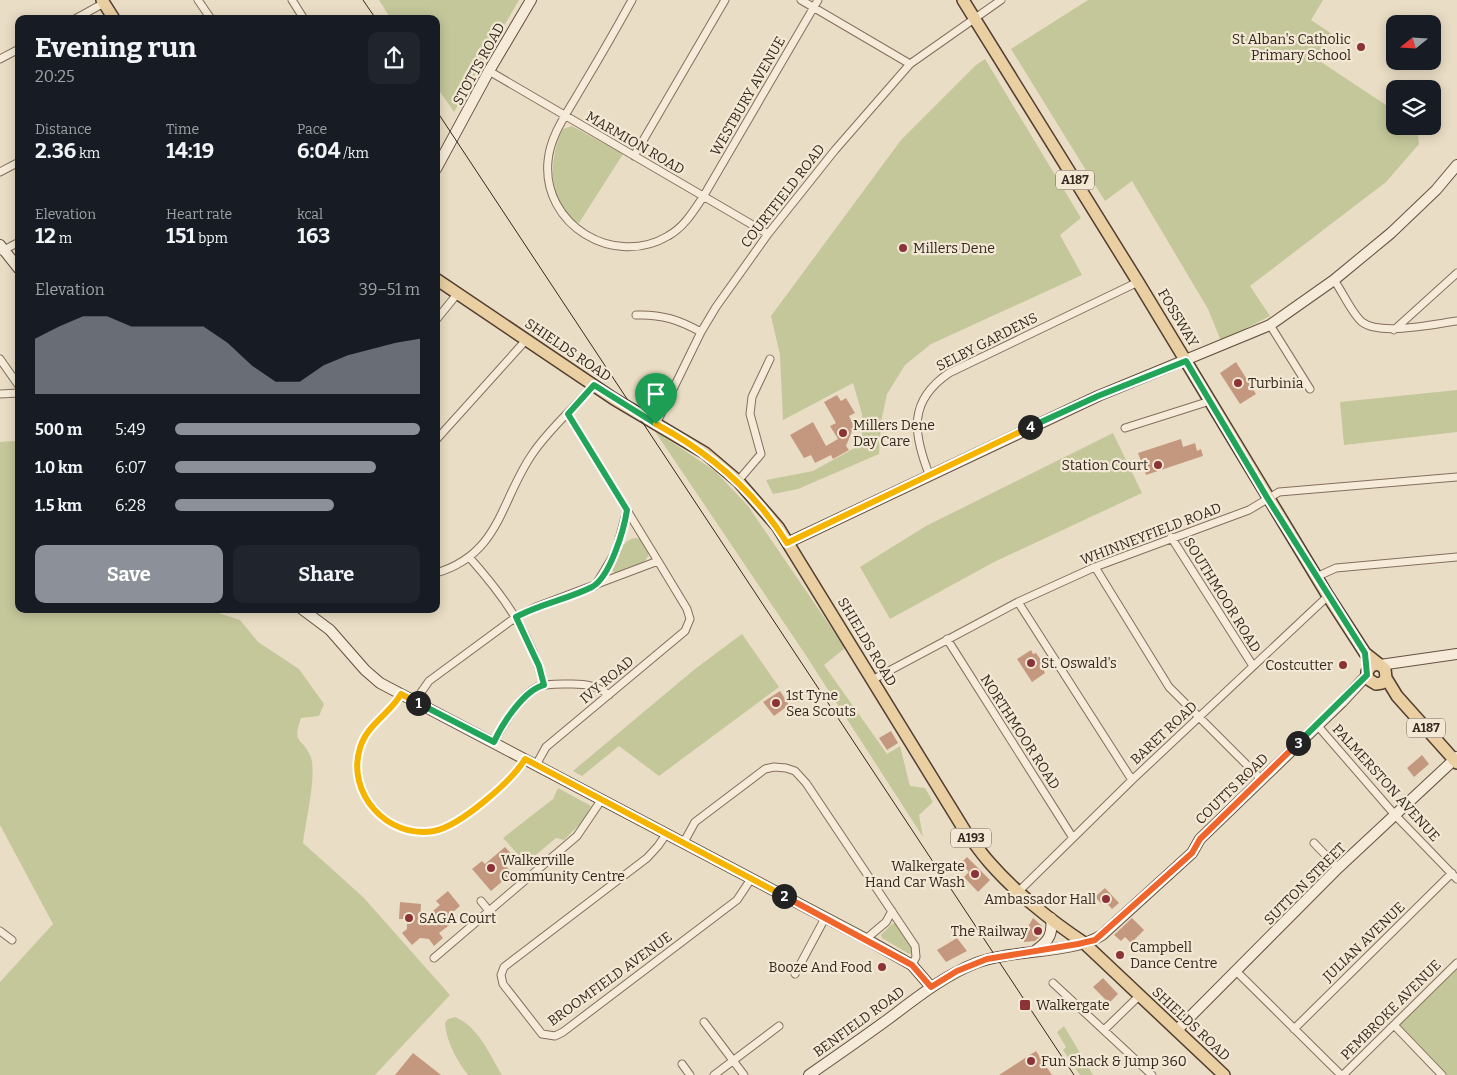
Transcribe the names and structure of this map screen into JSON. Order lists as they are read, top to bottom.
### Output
{
  "streets": {
    "main road": [
      "A187",
      "FOSSWAY",
      "SHIELDS ROAD",
      "A193"
    ],
    "street": [
      "STOTTS ROAD",
      "WESTBURY AVENUE",
      "MARMION ROAD",
      "COURTFIELD ROAD",
      "SELBY GARDENS",
      "WHINNEYFIELD ROAD",
      "SOUTHMOOR ROAD",
      "IVY ROAD",
      "NORTHMOOR ROAD",
      "BARET ROAD",
      "PALMERSTON AVENUE",
      "COUTTS ROAD",
      "SUTTON STREET",
      "JULIAN AVENUE",
      "BROOMFIELD AVENUE",
      "PEMBROKE AVENUE",
      "BENFIELD ROAD"
    ]
  },
  "crossings": [
    ["STOTTS ROAD", "MARMION ROAD"],
    ["WESTBURY AVENUE", "MARMION ROAD"],
    ["MARMION ROAD", "COURTFIELD ROAD"],
    ["COURTFIELD ROAD", "FOSSWAY"],
    ["COURTFIELD ROAD", "SHIELDS ROAD"],
    ["FOSSWAY", "SELBY GARDENS"],
    ["FOSSWAY", "WHINNEYFIELD ROAD"],
    ["FOSSWAY", "BARET ROAD"],
    ["FOSSWAY", "COUTTS ROAD"],
    ["FOSSWAY", "SUTTON STREET"],
    ["SHIELDS ROAD", "WHINNEYFIELD ROAD"],
    ["SHIELDS ROAD", "BARET ROAD"],
    ["SHIELDS ROAD", "COUTTS ROAD"],
    ["SHIELDS ROAD", "SUTTON STREET"],
    ["SHIELDS ROAD", "BENFIELD ROAD"],
    ["WHINNEYFIELD ROAD", "SOUTHMOOR ROAD"],
    ["WHINNEYFIELD ROAD", "NORTHMOOR ROAD"],
    ["SOUTHMOOR ROAD", "BARET ROAD"],
    ["NORTHMOOR ROAD", "BARET ROAD"],
    ["PALMERSTON AVENUE", "COUTTS ROAD"],
    ["PALMERSTON AVENUE", "SUTTON STREET"],
    ["PALMERSTON AVENUE", "JULIAN AVENUE"],
    ["COUTTS ROAD", "BENFIELD ROAD"]
  ],
  "places": {
    "other": [
      "St Alban's Catholic Primary School",
      "Millers Dene",
      "Turbinia",
      "Millers Dene Day Care",
      "Station Court",
      "St. Oswald's",
      "Costcutter",
      "1st Tyne Sea Scouts",
      "Walkerville Community Centre",
      "Walkergate Hand Car Wash",
      "Ambassador Hall",
      "SAGA Court",
      "The Railway",
      "Campbell Dance Centre",
      "Booze And Food",
      "Fun Shack & Jump 360"
    ],
    "transit": ["Walkergate"]
  },
  "north": "left",
  "page": {
    "heading": ["Evening run", "20:25"],
    "stats": [
      ["Distance", "2.36 km"],
      ["Time", "14:19"],
      ["Pace", "6:04 /km"],
      ["Elevation", "12 m"],
      ["Heart rate", "151 bpm"],
      ["kcal", "163"]
    ],
    "chart": ["Elevation", "39–51 m"],
    "list": [
      {
        "name": "500 m",
        "note": "5:49"
      },
      {
        "name": "1.0 km",
        "note": "6:07"
      },
      {
        "name": "1.5 km",
        "note": "6:28"
      }
    ],
    "pins": [
      "4",
      "1",
      "3",
      "2"
    ],
    "buttons": ["Save", "Share"]
  }
}
